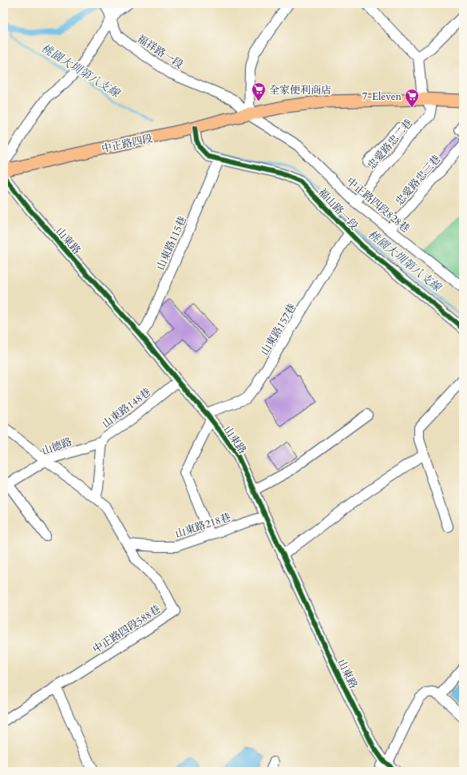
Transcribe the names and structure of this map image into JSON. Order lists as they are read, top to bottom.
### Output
{
  "streets": {
    "main road": ["中正路四段"],
    "street": [
      "福祥路一段",
      "忠愛路忠二巷",
      "忠愛路忠三巷",
      "中正路四段828巷",
      "福山路一段",
      "山東路",
      "山東路115巷",
      "山東路157巷",
      "山東路148巷",
      "山德路",
      "山東路218巷",
      "中正路四段588巷"
    ]
  },
  "crossings": [
    ["福祥路一段", "中正路四段"],
    ["福祥路一段", "中正路四段828巷"],
    ["中正路四段", "忠愛路忠二巷"],
    ["中正路四段", "中正路四段828巷"],
    ["中正路四段", "福山路一段"],
    ["忠愛路忠二巷", "中正路四段828巷"],
    ["忠愛路忠三巷", "中正路四段828巷"],
    ["福山路一段", "山東路115巷"],
    ["福山路一段", "山東路157巷"],
    ["山東路", "山東路115巷"],
    ["山東路", "山東路157巷"],
    ["山東路", "山東路148巷"],
    ["山東路", "山東路218巷"],
    ["山東路148巷", "山德路"],
    ["山東路148巷", "中正路四段588巷"],
    ["山德路", "中正路四段588巷"],
    ["山東路218巷", "中正路四段588巷"]
  ],
  "water": ["桃園大圳第八支線"],
  "places": {
    "supermarket": ["全家便利商店", "7-Eleven"]
  }
}
